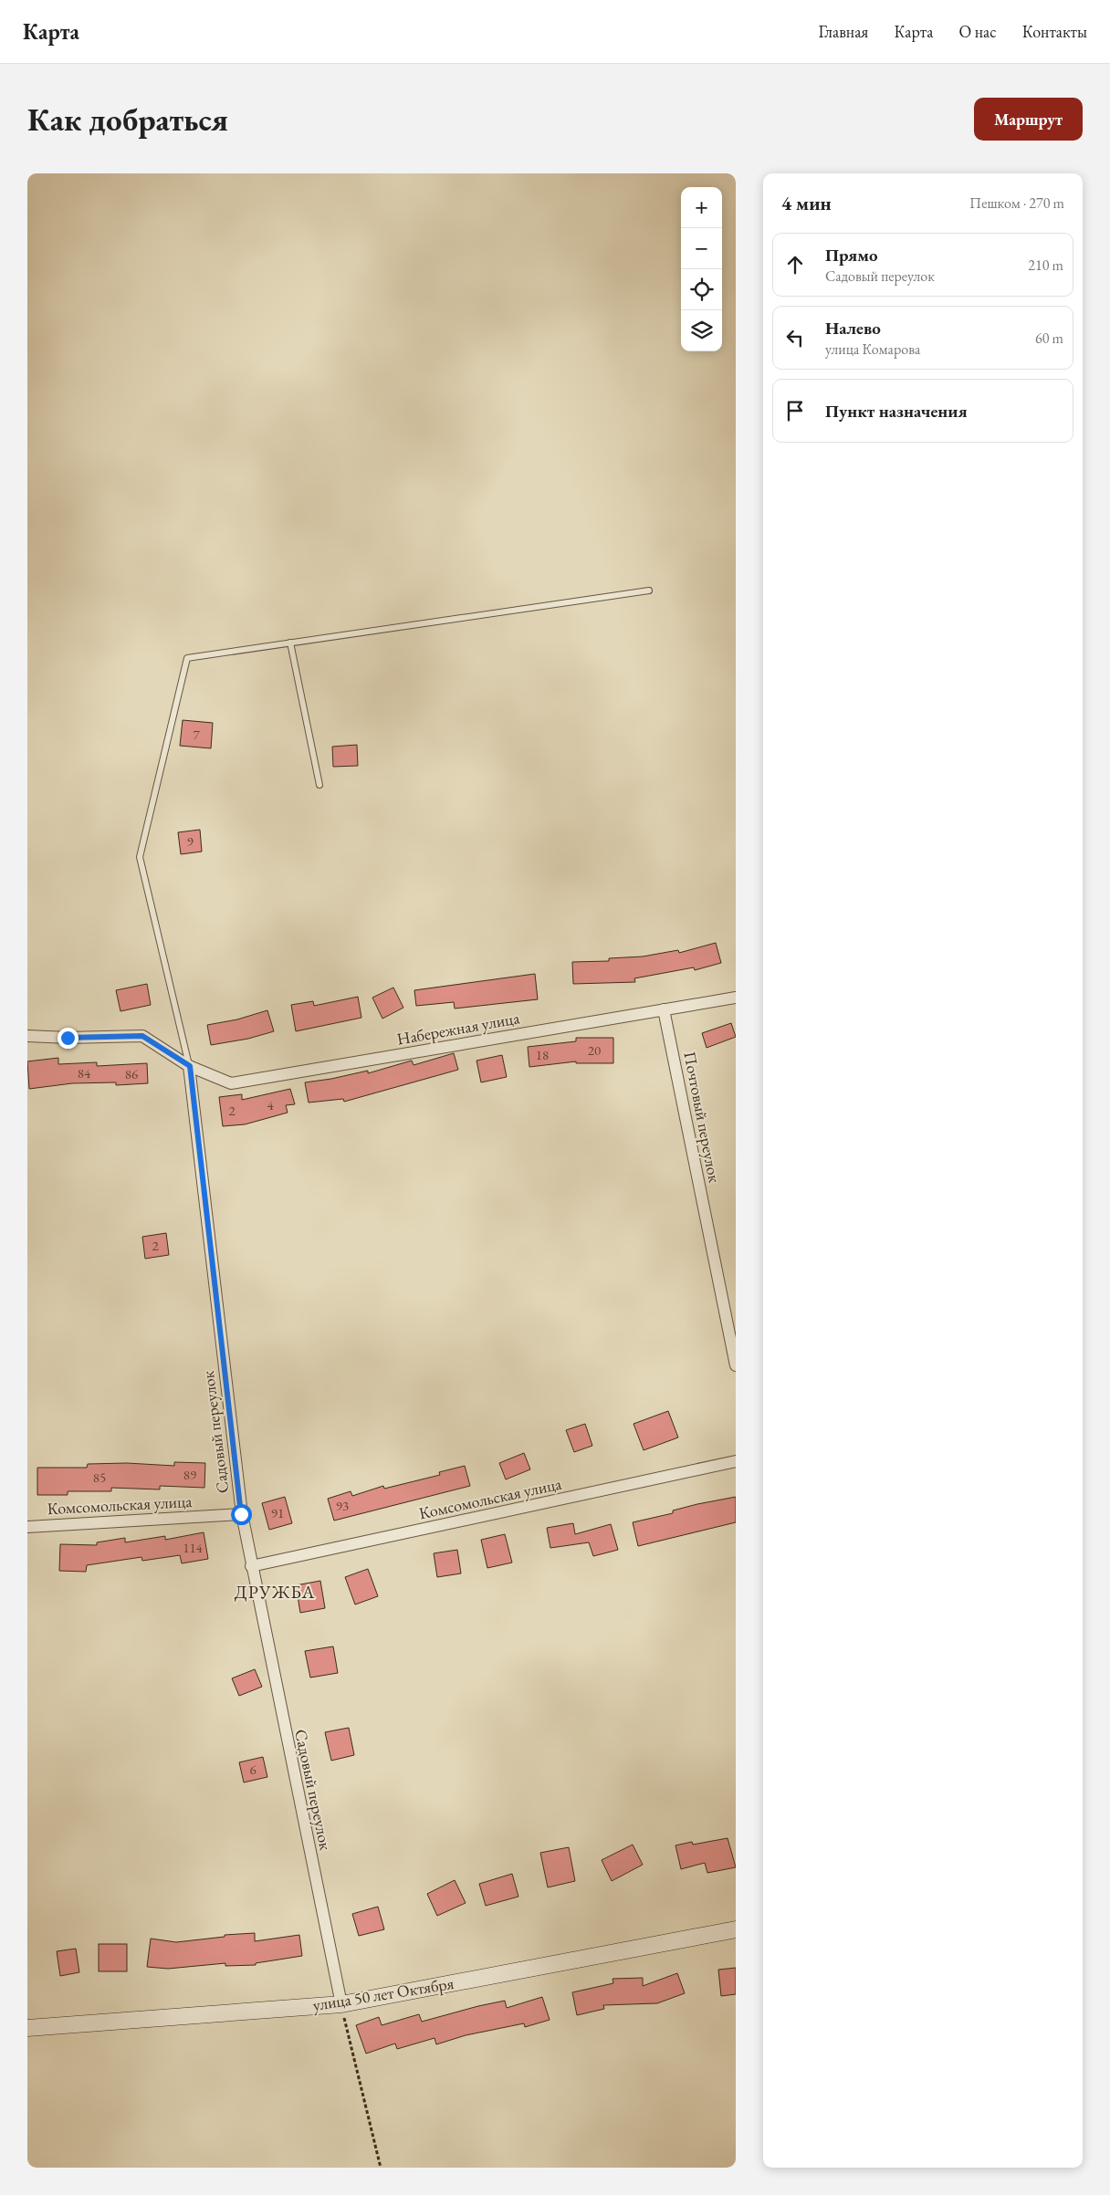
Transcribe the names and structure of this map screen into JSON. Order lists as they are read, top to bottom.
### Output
{
  "streets": {
    "street": [
      "Набережная улица",
      "Почтовый переулок",
      "Садовый переулок",
      "Комсомольская улица",
      "улица 50 лет Октября"
    ]
  },
  "crossings": [
    ["Набережная улица", "Почтовый переулок"],
    ["Набережная улица", "Садовый переулок"],
    ["Садовый переулок", "Комсомольская улица"],
    ["Садовый переулок", "улица 50 лет Октября"]
  ],
  "districts": ["ДРУЖБА"],
  "house_numbers": [
    "7",
    "9",
    "20",
    "18",
    "84",
    "86",
    "4",
    "2",
    "2",
    "89",
    "85",
    "93",
    "91",
    "114",
    "6"
  ],
  "page": {
    "header": "Карта",
    "nav": [
      "Главная",
      "Карта",
      "О нас",
      "Контакты"
    ],
    "buttons": "Маршрут",
    "title": "Как добраться",
    "heading": ["4 мин", "Пешком · 270 m"],
    "map_buttons": ["+", "−"],
    "list": [
      ["Прямо", "Садовый переулок", "210 m"],
      ["Налево", "улица Комарова", "60 m"],
      "Пункт назначения"
    ]
  }
}
